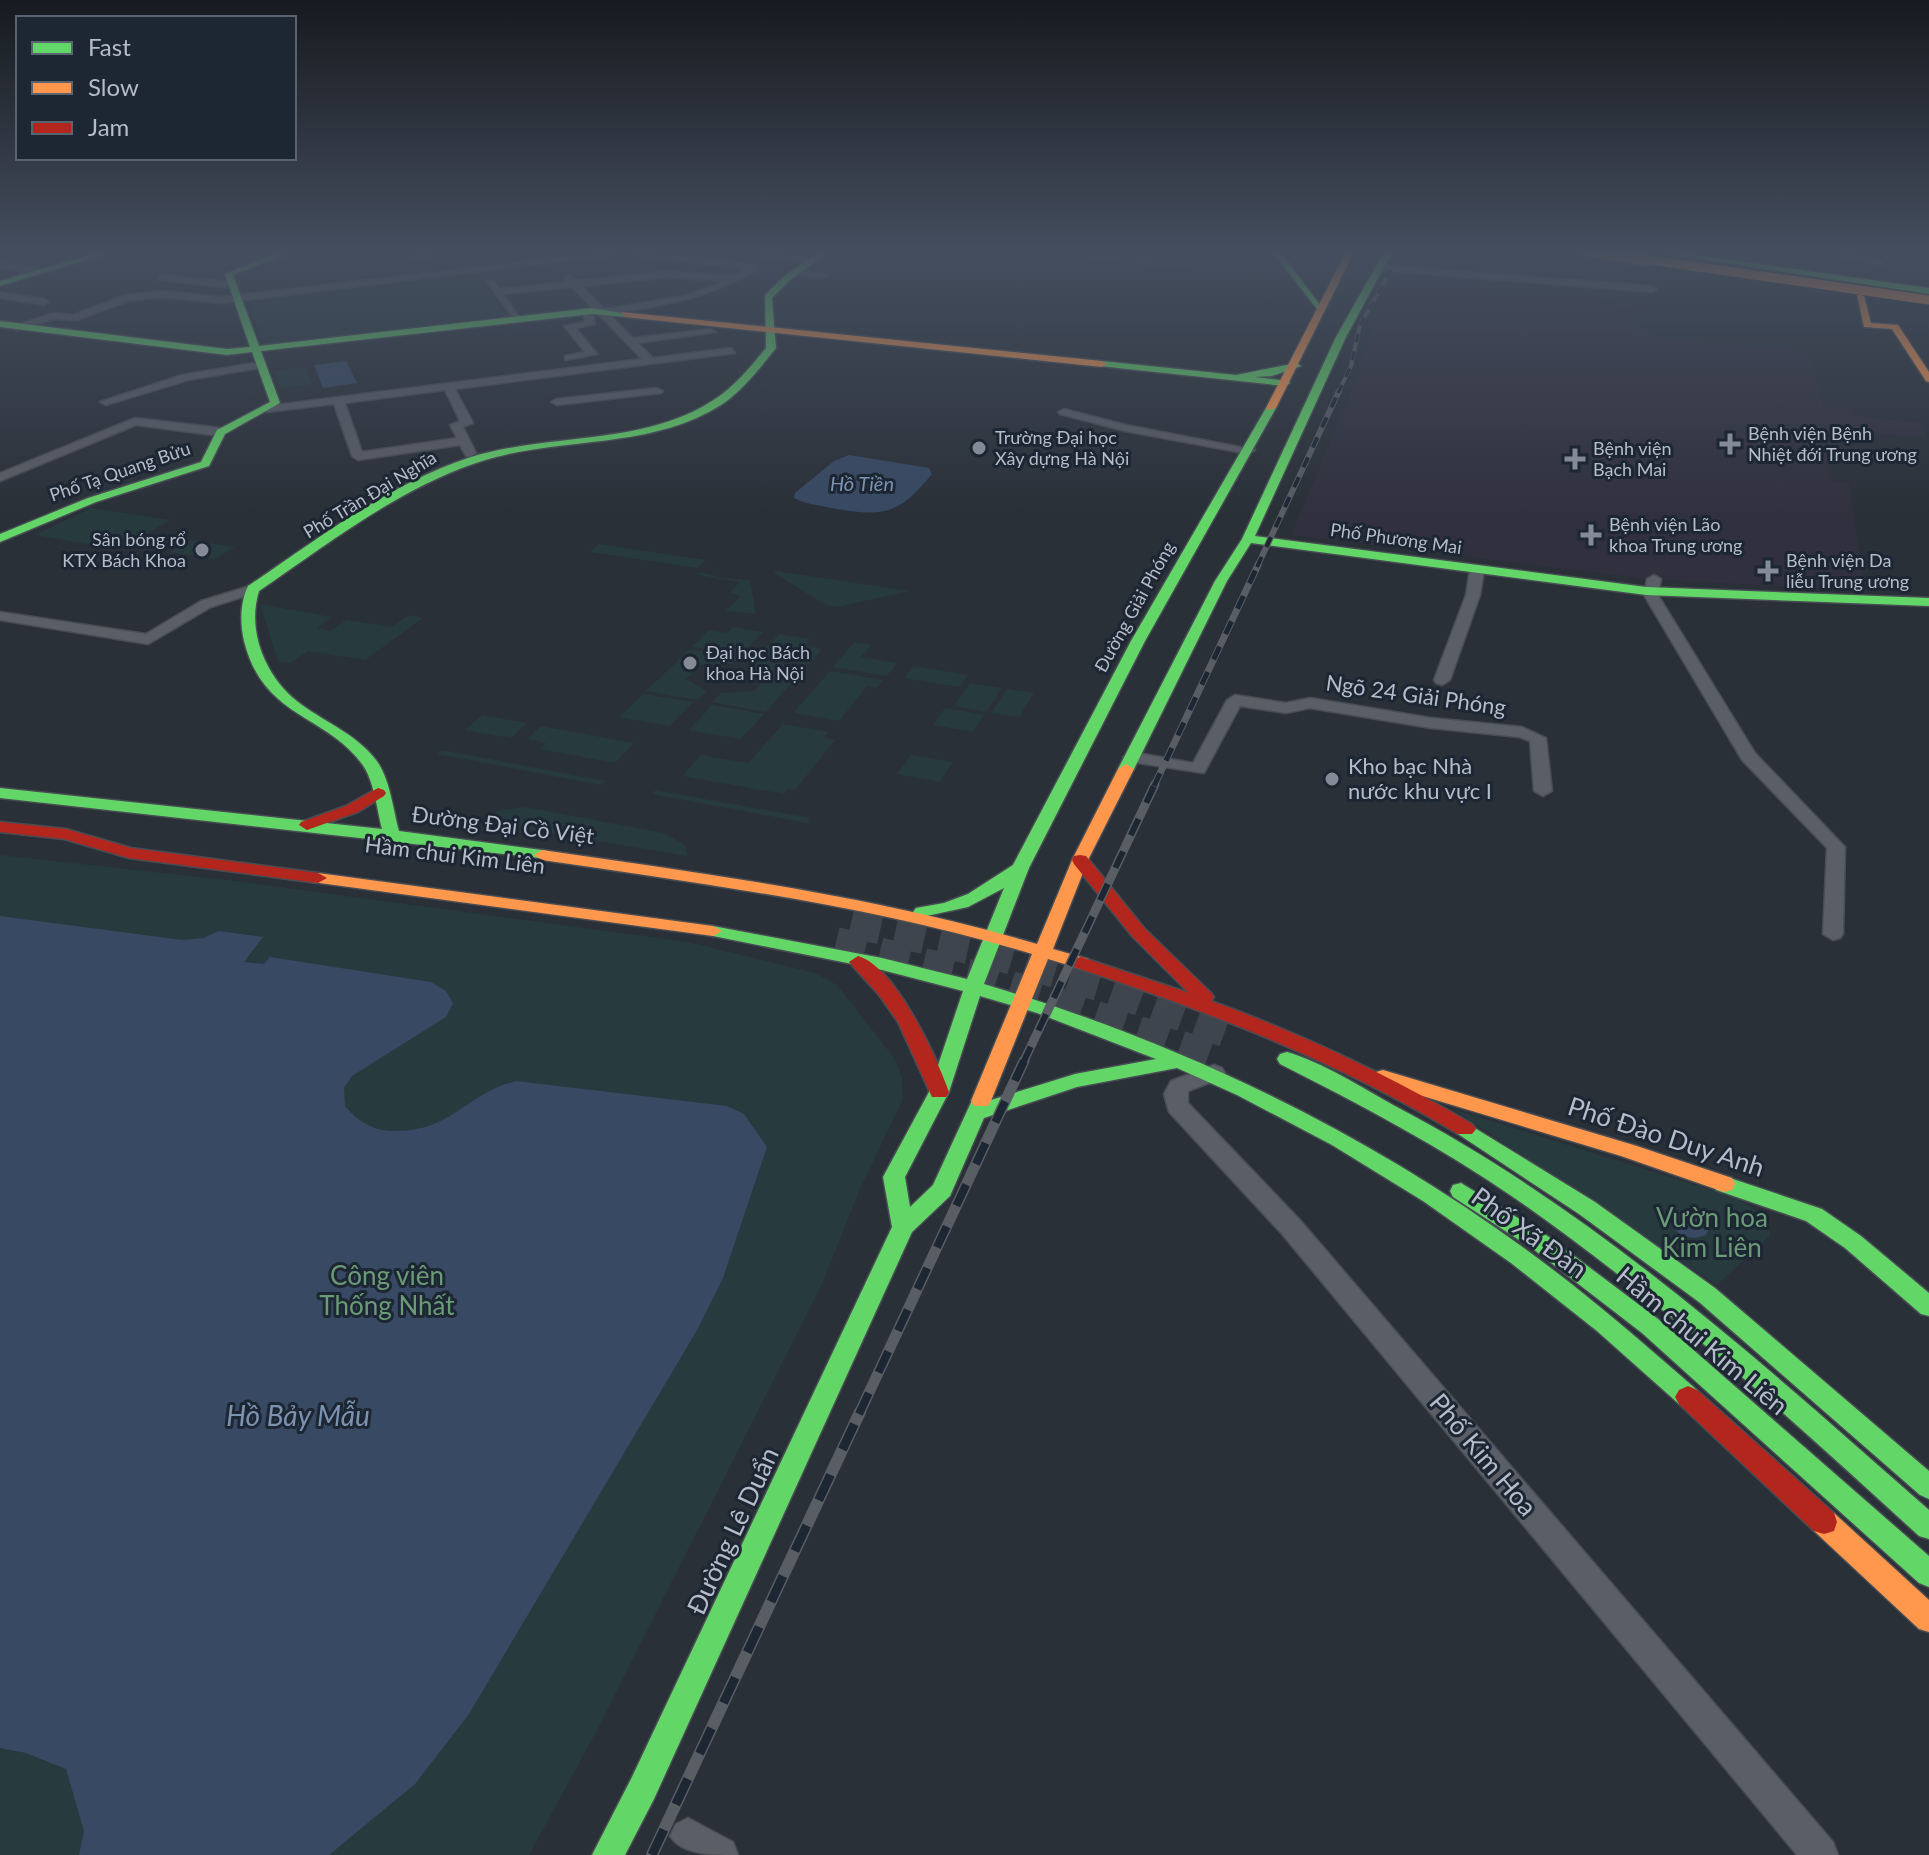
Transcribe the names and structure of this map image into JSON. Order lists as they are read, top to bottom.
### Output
{
  "streets": {
    "main road": [
      "Phố Tạ Quang Bửu",
      "Phố Trần Đại Nghĩa",
      "Phố Phương Mai",
      "Đường Giải Phóng",
      "Đường Đại Cồ Việt",
      "Hầm chui Kim Liên",
      "Phố Đào Duy Anh",
      "Phố Xã Đàn",
      "Đường Lê Duẩn"
    ],
    "street": ["Ngõ 24 Giải Phóng", "Phố Kim Hoa"]
  },
  "crossings": [
    ["Đường Giải Phóng", "Đường Đại Cồ Việt"],
    ["Đường Giải Phóng", "Phố Xã Đàn"],
    ["Đường Đại Cồ Việt", "Hầm chui Kim Liên"],
    ["Phố Xã Đàn", "Phố Kim Hoa"],
    ["Phố Xã Đàn", "Đường Lê Duẩn"]
  ],
  "water": ["Hồ Tiền", "Hồ Bảy Mẫu"],
  "parks": ["Vườn hoa Kim Liên", "Công viên Thống Nhất"],
  "places": {
    "health": [
      "Bệnh viện Bệnh Nhiệt đới Trung ương",
      "Bệnh viện Bạch Mai",
      "Bệnh viện Lão khoa Trung ương",
      "Bệnh viện Da liễu Trung ương"
    ],
    "other": [
      "Trường Đại học Xây dựng Hà Nội",
      "Sân bóng rổ KTX Bách Khoa",
      "Đại học Bách khoa Hà Nội",
      "Kho bạc Nhà nước khu vực I"
    ]
  },
  "legend": ["Fast", "Slow", "Jam"]
}
